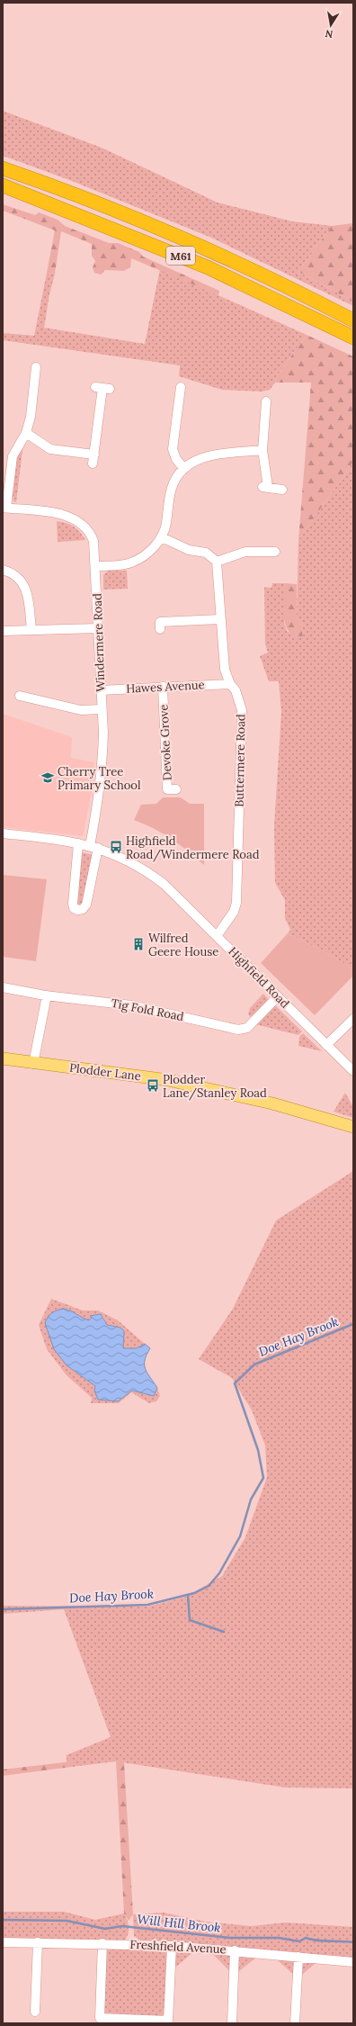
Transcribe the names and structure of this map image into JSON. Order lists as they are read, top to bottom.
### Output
{
  "streets": {
    "highway": ["M61"],
    "main road": ["Plodder Lane"],
    "street": [
      "Windermere Road",
      "Hawes Avenue",
      "Devoke Grove",
      "Buttermere Road",
      "Highfield Road",
      "Tig Fold Road",
      "Freshfield Avenue"
    ]
  },
  "crossings": [
    ["Windermere Road", "Hawes Avenue"],
    ["Windermere Road", "Highfield Road"],
    ["Hawes Avenue", "Devoke Grove"],
    ["Hawes Avenue", "Buttermere Road"],
    ["Buttermere Road", "Highfield Road"],
    ["Highfield Road", "Tig Fold Road"]
  ],
  "water": ["Doe Hay Brook", "Will Hill Brook"],
  "places": {
    "school or university": ["Cherry Tree Primary School"],
    "bus stop": ["Highfield Road/Windermere Road", "Plodder Lane/Stanley Road"],
    "building": ["Wilfred Geere House"]
  },
  "north": "bottom"
}
